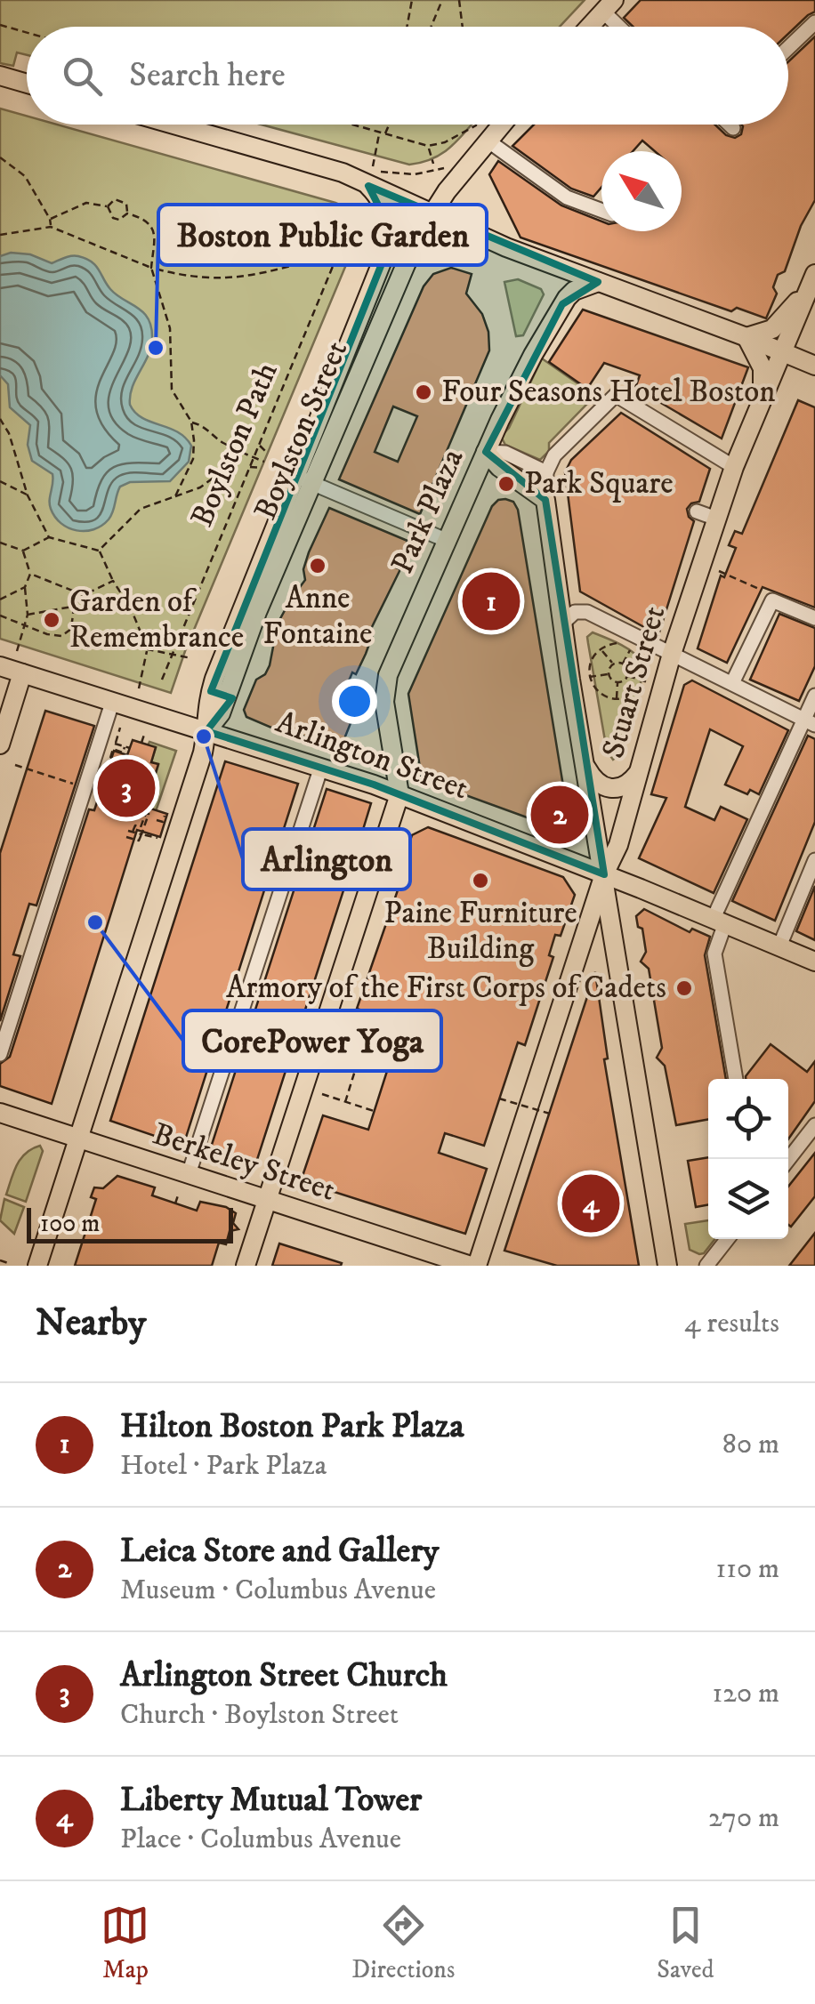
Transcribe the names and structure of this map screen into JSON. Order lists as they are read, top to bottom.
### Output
{
  "streets": {
    "main road": [
      "Boylston Street",
      "Park Plaza",
      "Stuart Street",
      "Arlington Street",
      "Berkeley Street"
    ],
    "path": ["Boylston Path"]
  },
  "crossings": [
    ["Boylston Street", "Arlington Street"],
    ["Boylston Street", "Berkeley Street"],
    ["Park Plaza", "Arlington Street"],
    ["Stuart Street", "Arlington Street"]
  ],
  "places": [
    "Boston Public Garden",
    "Four Seasons Hotel Boston",
    "Park Square",
    "Anne Fontaine",
    "Garden of Remembrance",
    "Arlington",
    "Paine Furniture Building",
    "CorePower Yoga",
    "Armory of the First Corps of Cadets"
  ],
  "scale_bar": "100 m",
  "north": "top left",
  "page": {
    "search": "Search here",
    "pins": [
      "1",
      "3",
      "2",
      "4"
    ],
    "scale": "100 m",
    "heading": ["Nearby", "4 results"],
    "list": [
      {
        "mark": "1",
        "name": "Hilton Boston Park Plaza",
        "note": "Hotel · Park Plaza",
        "value": "80 m"
      },
      {
        "mark": "2",
        "name": "Leica Store and Gallery",
        "note": "Museum · Columbus Avenue",
        "value": "110 m"
      },
      {
        "mark": "3",
        "name": "Arlington Street Church",
        "note": "Church · Boylston Street",
        "value": "120 m"
      },
      {
        "mark": "4",
        "name": "Liberty Mutual Tower",
        "note": "Place · Columbus Avenue",
        "value": "270 m"
      }
    ],
    "nav": ["Map", "Directions", "Saved"]
  }
}
